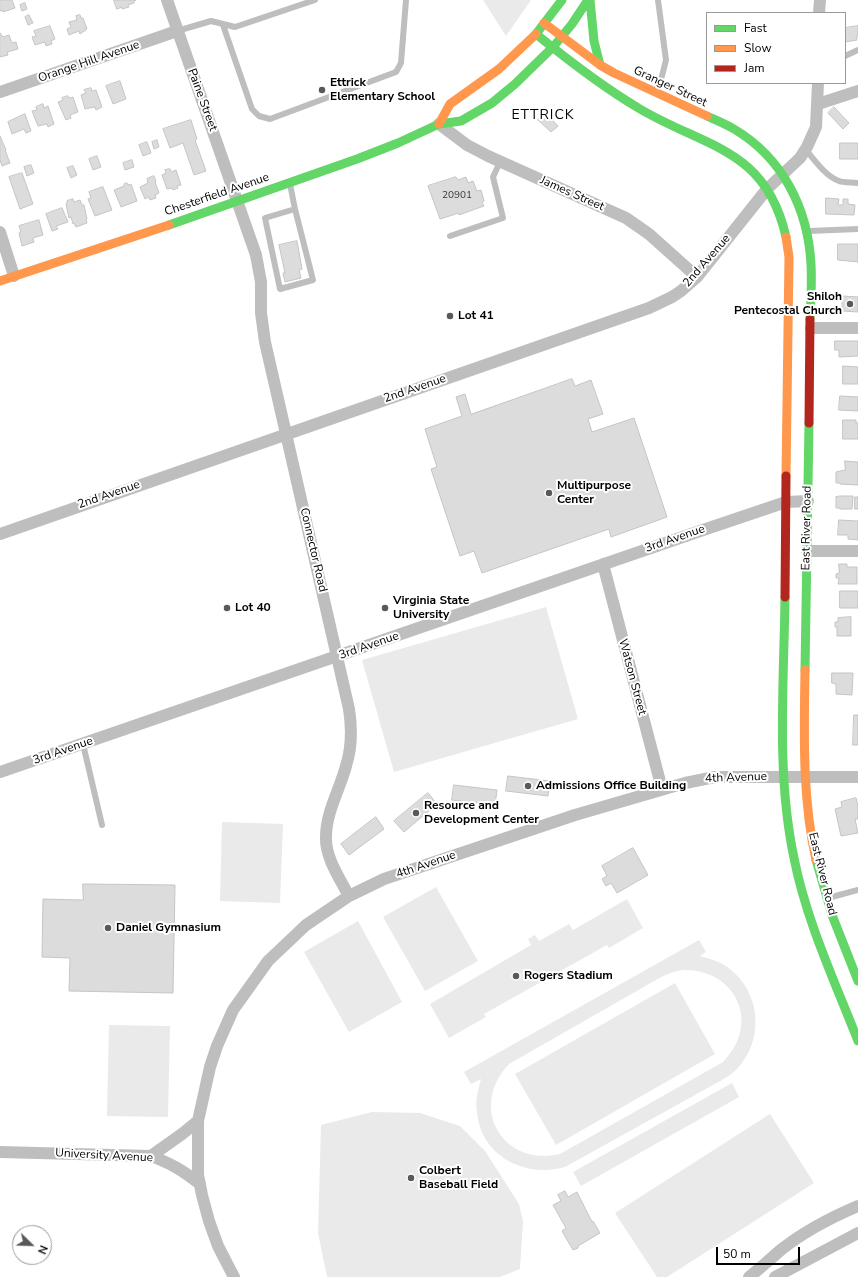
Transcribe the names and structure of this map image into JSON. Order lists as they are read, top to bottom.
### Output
{
  "streets": {
    "main road": ["Granger Street", "Chesterfield Avenue", "East River Road"],
    "street": [
      "Orange Hill Avenue",
      "Paine Street",
      "James Street",
      "2nd Avenue",
      "3rd Avenue",
      "Connector Road",
      "Watson Street",
      "4th Avenue",
      "University Avenue"
    ]
  },
  "crossings": [
    ["Orange Hill Avenue", "Paine Street"],
    ["Granger Street", "Chesterfield Avenue"],
    ["Granger Street", "2nd Avenue"],
    ["Granger Street", "East River Road"],
    ["Paine Street", "Chesterfield Avenue"],
    ["Paine Street", "Connector Road"],
    ["James Street", "Chesterfield Avenue"],
    ["James Street", "2nd Avenue"],
    ["Chesterfield Avenue", "Connector Road"],
    ["2nd Avenue", "East River Road"],
    ["2nd Avenue", "Connector Road"],
    ["East River Road", "3rd Avenue"],
    ["East River Road", "4th Avenue"],
    ["3rd Avenue", "Connector Road"],
    ["3rd Avenue", "Watson Street"],
    ["Connector Road", "4th Avenue"],
    ["Watson Street", "4th Avenue"],
    ["4th Avenue", "University Avenue"]
  ],
  "districts": ["ETTRICK"],
  "places": [
    "Ettrick Elementary School",
    "Shiloh Pentecostal Church",
    "Lot 41",
    "Multipurpose Center",
    "Lot 40",
    "Virginia State University",
    "Admissions Office Building",
    "Resource and Development Center",
    "Daniel Gymnasium",
    "Rogers Stadium",
    "Colbert Baseball Field"
  ],
  "house_numbers": ["20901"],
  "legend": ["Fast", "Slow", "Jam"],
  "scale_bar": "50 m",
  "north": "bottom right"
}
